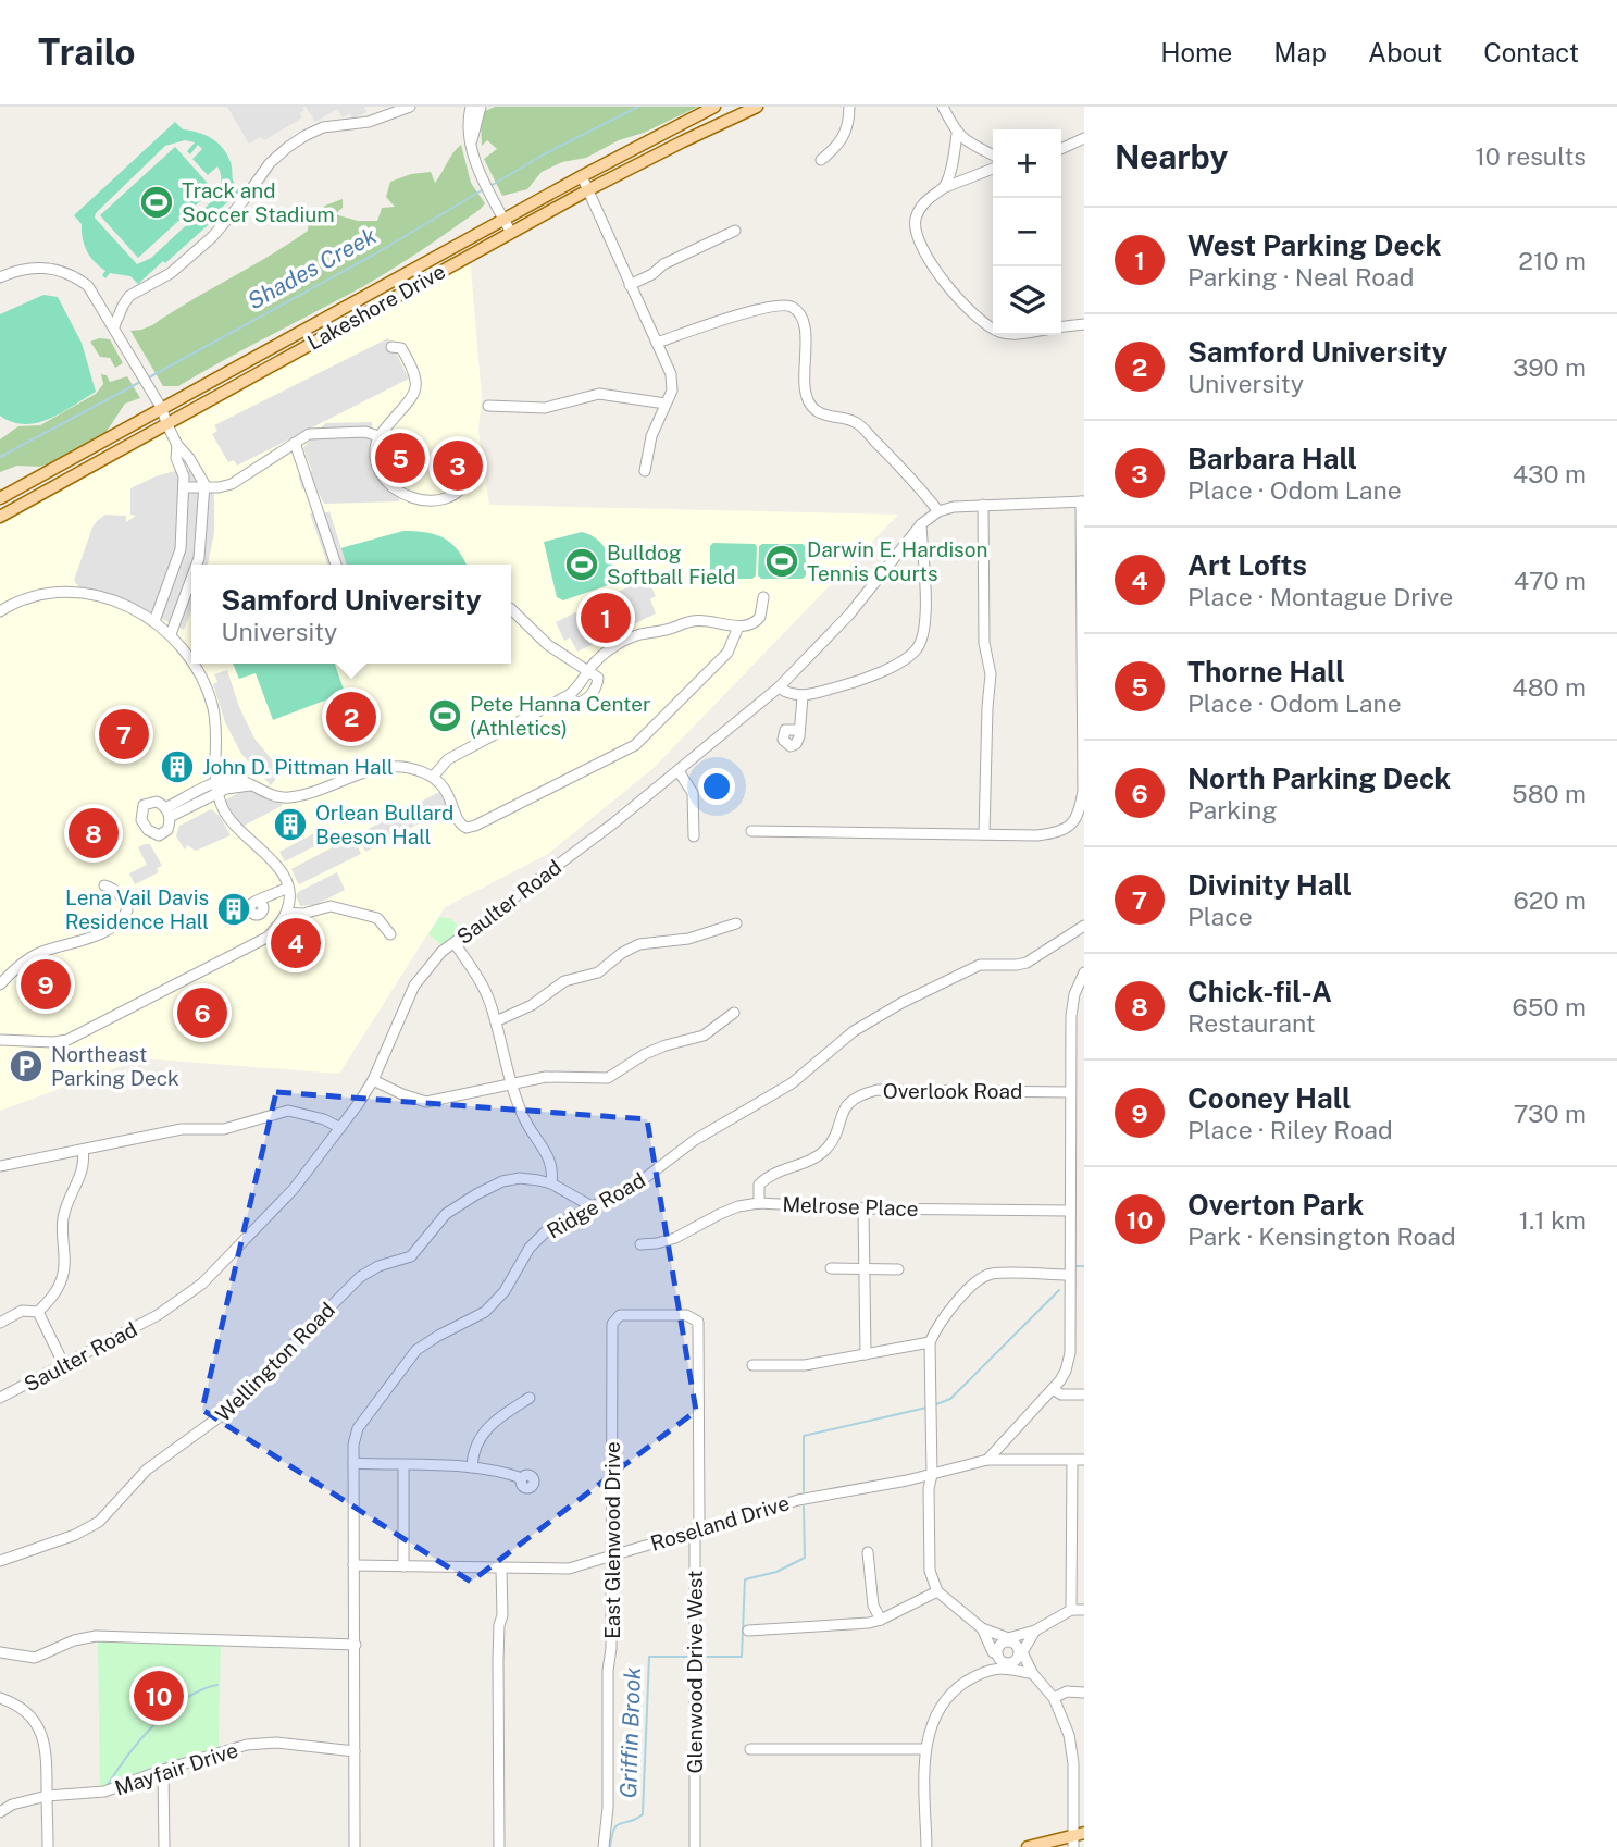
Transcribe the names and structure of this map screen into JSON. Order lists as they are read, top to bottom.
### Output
{
  "streets": {
    "main road": ["Lakeshore Drive"],
    "street": [
      "Saulter Road",
      "Overlook Road",
      "Ridge Road",
      "Melrose Place",
      "Wellington Road",
      "Roseland Drive",
      "East Glenwood Drive",
      "Glenwood Drive West",
      "Mayfair Drive"
    ]
  },
  "crossings": [
    ["Overlook Road", "Melrose Place"],
    ["Ridge Road", "Roseland Drive"],
    ["Ridge Road", "Mayfair Drive"],
    ["Roseland Drive", "East Glenwood Drive"],
    ["Roseland Drive", "Glenwood Drive West"],
    ["East Glenwood Drive", "Glenwood Drive West"]
  ],
  "water": ["Shades Creek", "Griffin Brook"],
  "places": {
    "sports": [
      "Track and Soccer Stadium",
      "Darwin E. Hardison Tennis Courts",
      "Bulldog Softball Field",
      "Pete Hanna Center (Athletics)"
    ],
    "building": ["John D. Pittman Hall", "Orlean Bullard Beeson Hall", "Lena Vail Davis Residence Hall"],
    "parking": ["Northeast Parking Deck"]
  },
  "page": {
    "header": "Trailo",
    "nav": [
      "Home",
      "Map",
      "About",
      "Contact"
    ],
    "heading": ["Nearby", "10 results"],
    "map_buttons": ["+", "−"],
    "list": [
      {
        "mark": "1",
        "name": "West Parking Deck",
        "note": "Parking · Neal Road",
        "value": "210 m"
      },
      {
        "mark": "2",
        "name": "Samford University",
        "note": "University",
        "value": "390 m"
      },
      {
        "mark": "3",
        "name": "Barbara Hall",
        "note": "Place · Odom Lane",
        "value": "430 m"
      },
      {
        "mark": "4",
        "name": "Art Lofts",
        "note": "Place · Montague Drive",
        "value": "470 m"
      },
      {
        "mark": "5",
        "name": "Thorne Hall",
        "note": "Place · Odom Lane",
        "value": "480 m"
      },
      {
        "mark": "6",
        "name": "North Parking Deck",
        "note": "Parking",
        "value": "580 m"
      },
      {
        "mark": "7",
        "name": "Divinity Hall",
        "note": "Place",
        "value": "620 m"
      },
      {
        "mark": "8",
        "name": "Chick-fil-A",
        "note": "Restaurant",
        "value": "650 m"
      },
      {
        "mark": "9",
        "name": "Cooney Hall",
        "note": "Place · Riley Road",
        "value": "730 m"
      },
      {
        "mark": "10",
        "name": "Overton Park",
        "note": "Park · Kensington Road",
        "value": "1.1 km"
      }
    ],
    "pins": [
      "5",
      "3",
      "1",
      "2",
      "7",
      "8",
      "4",
      "9",
      "6",
      "10"
    ],
    "popup": ["Samford University", "University"]
  }
}
